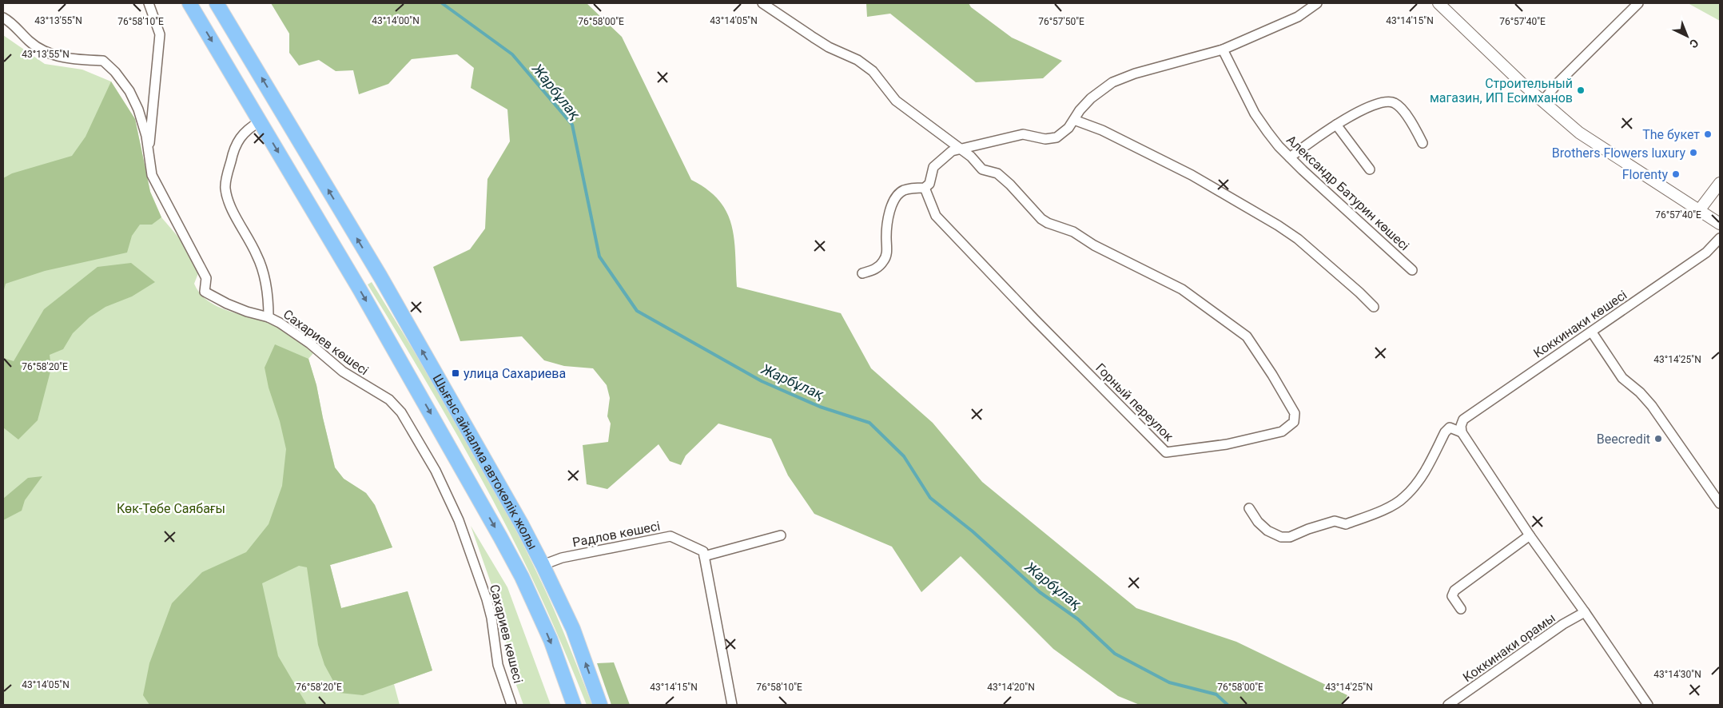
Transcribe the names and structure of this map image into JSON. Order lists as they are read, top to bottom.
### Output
{
  "streets": {
    "main road": ["Шығыс айналма автокөлік жолы"],
    "street": [
      "Александр Батурин көшесі",
      "Коккинаки көшесі",
      "Сахариев көшесі",
      "Горный переулок",
      "Радлов көшесі",
      "Коккинаки орамы"
    ]
  },
  "crossings": [
    ["Шығыс айналма автокөлік жолы", "Радлов көшесі"]
  ],
  "water": ["Жарбұлақ"],
  "parks": ["Көк-Төбе Саябағы"],
  "places": {
    "other": [
      "Строительный магазин, ИП Есимханов",
      "The букет",
      "Brothers Flowers luxury",
      "Florenty",
      "Beecredit"
    ],
    "transit": ["улица Сахариева"]
  },
  "north": "bottom right",
  "coordinates": [
    "43°13'55\"N",
    "43°14'00\"N",
    "43°14'05\"N",
    "43°14'15\"N",
    "76°58'10\"E",
    "76°58'00\"E",
    "76°57'50\"E",
    "76°57'40\"E",
    "43°14'25\"N",
    "76°58'20\"E",
    "43°14'30\"N",
    "43°14'20\"N"
  ]
}
